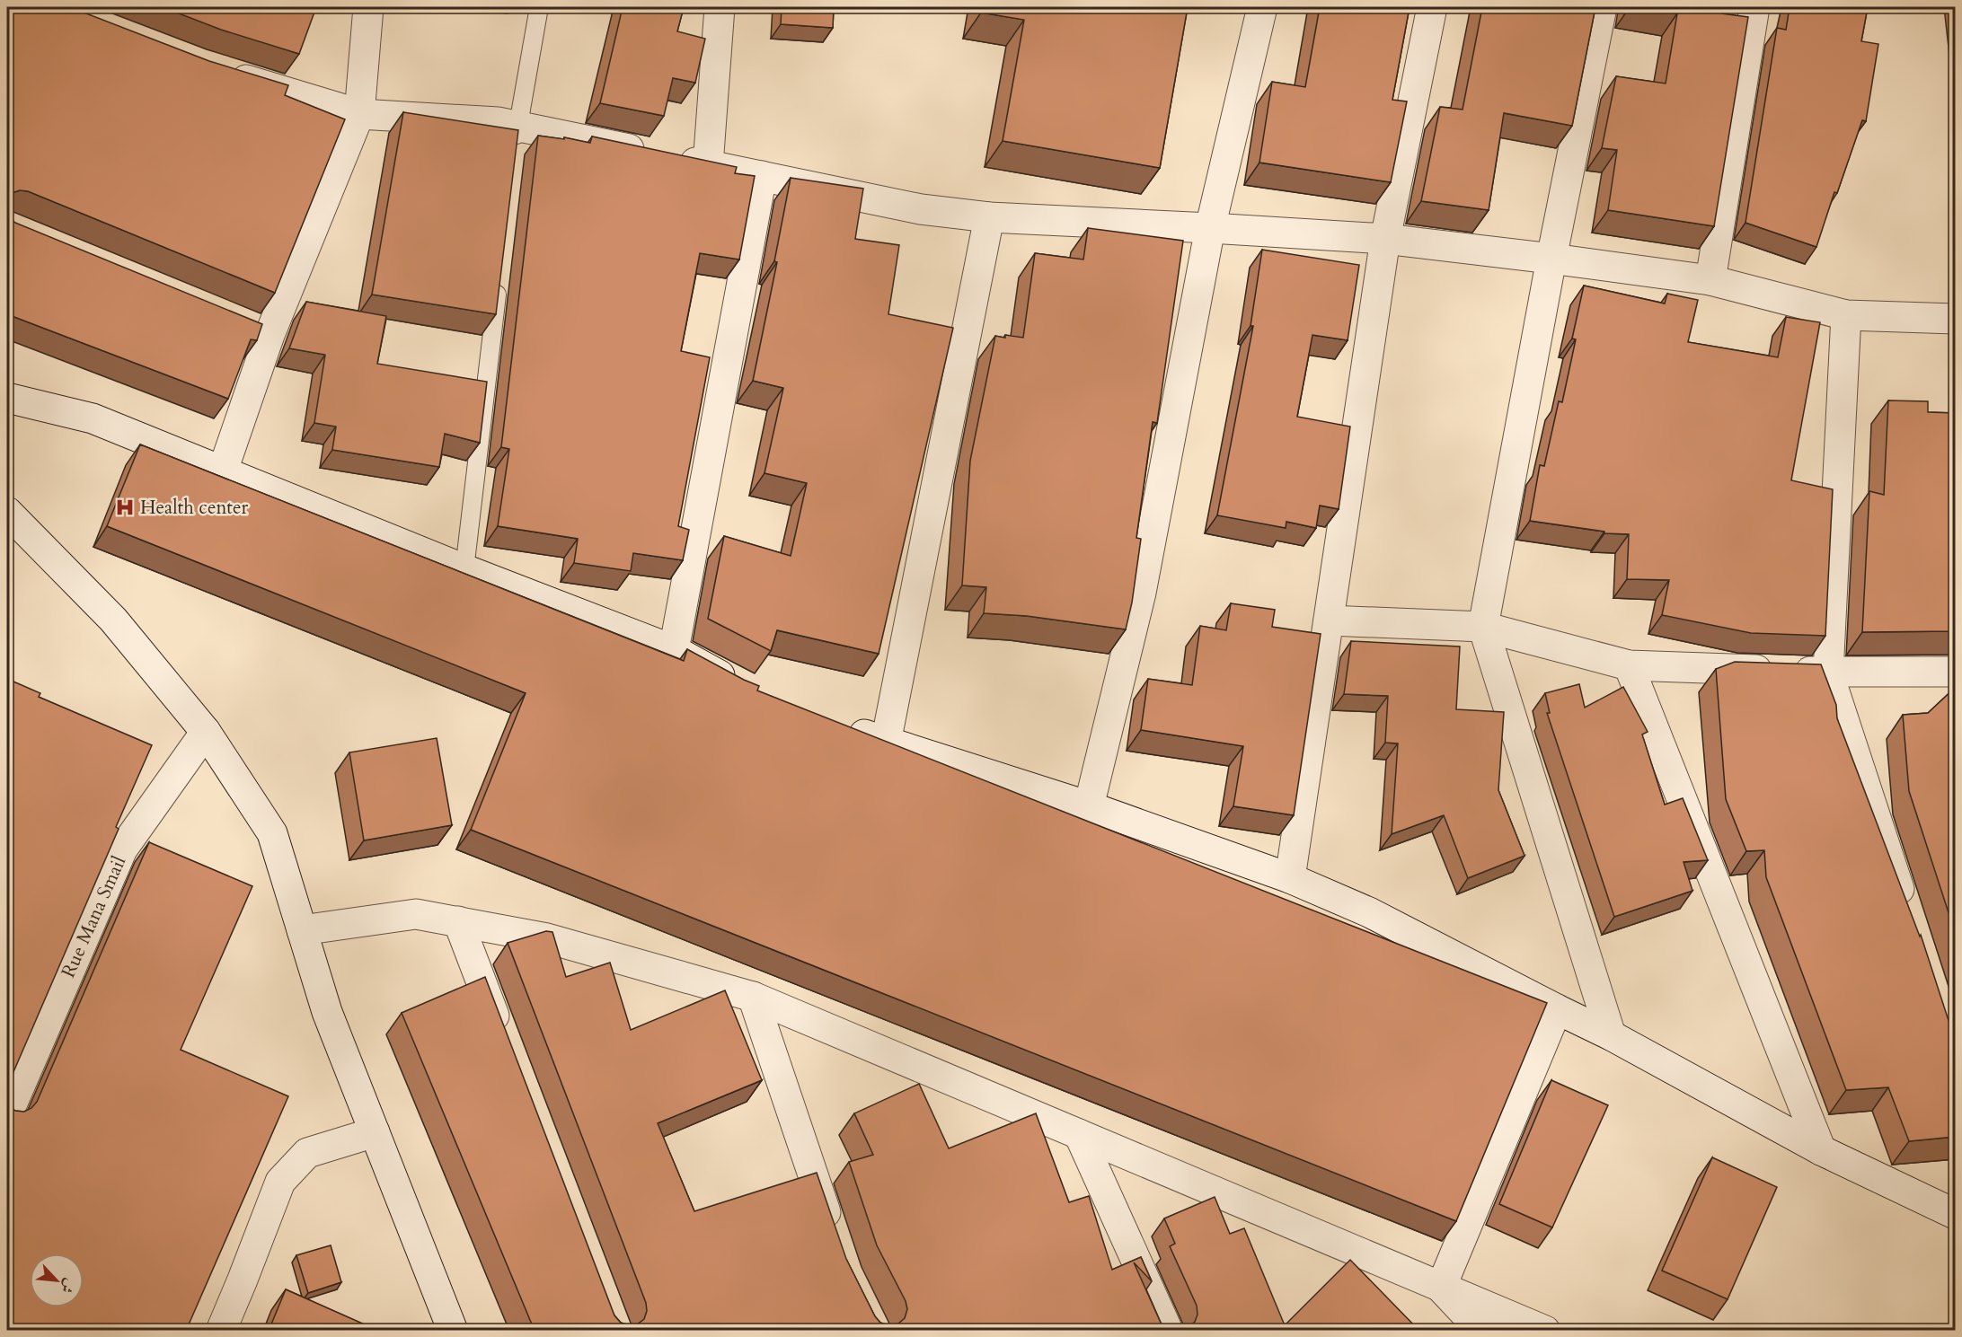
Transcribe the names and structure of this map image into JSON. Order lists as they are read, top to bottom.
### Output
{
  "streets": {
    "street": ["Rue Mana Smail"]
  },
  "places": {
    "hospital": ["Health center"]
  },
  "north": "bottom right"
}
